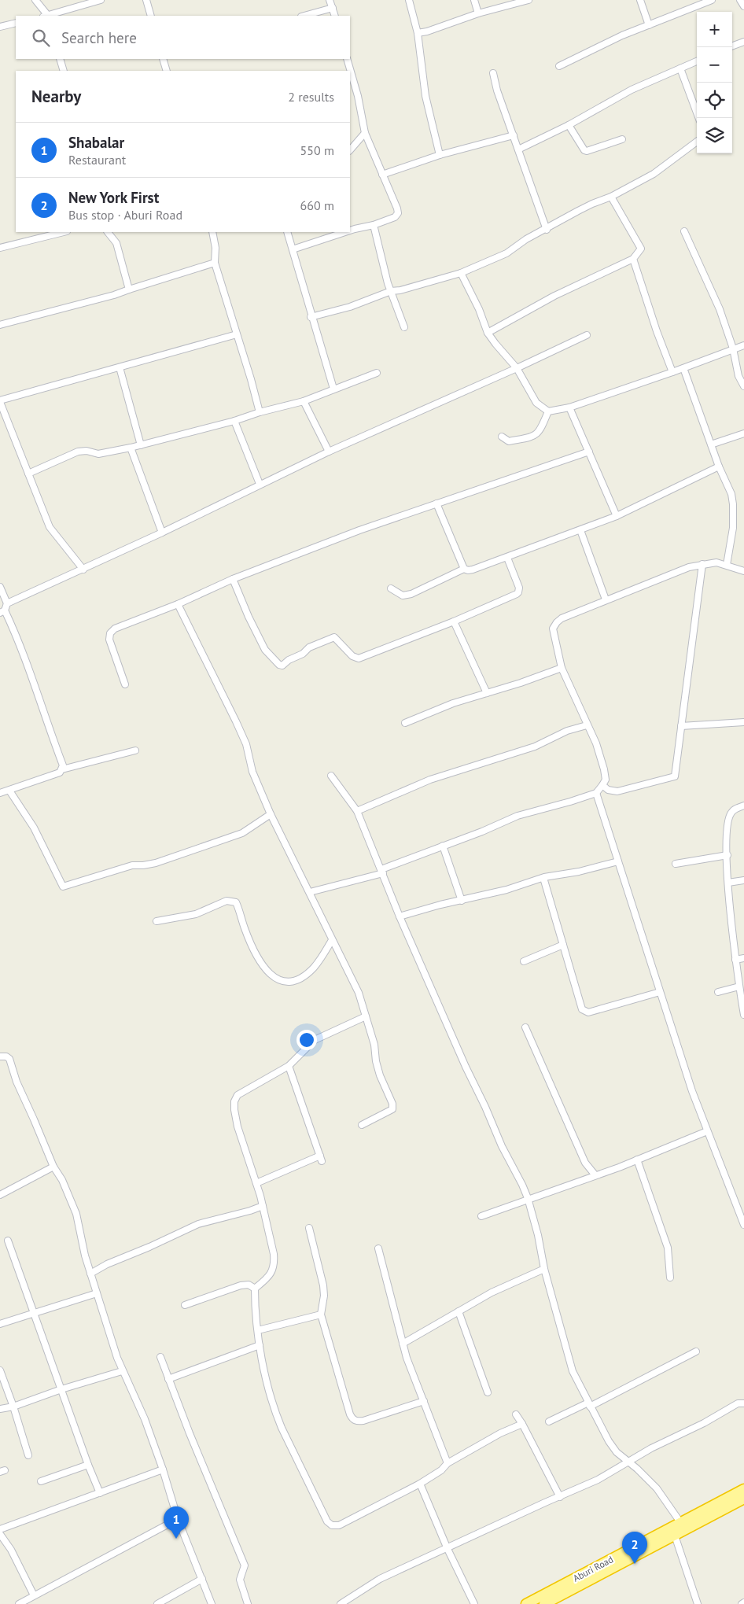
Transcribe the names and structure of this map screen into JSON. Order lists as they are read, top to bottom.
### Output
{
  "streets": {
    "highway": ["Aburi Road"]
  },
  "page": {
    "map_buttons": ["+", "−"],
    "search": "Search here",
    "heading": ["Nearby", "2 results"],
    "list": [
      {
        "mark": "1",
        "name": "Shabalar",
        "note": "Restaurant",
        "value": "550 m"
      },
      {
        "mark": "2",
        "name": "New York First",
        "note": "Bus stop · Aburi Road",
        "value": "660 m"
      }
    ],
    "pins": ["1", "2"]
  }
}
